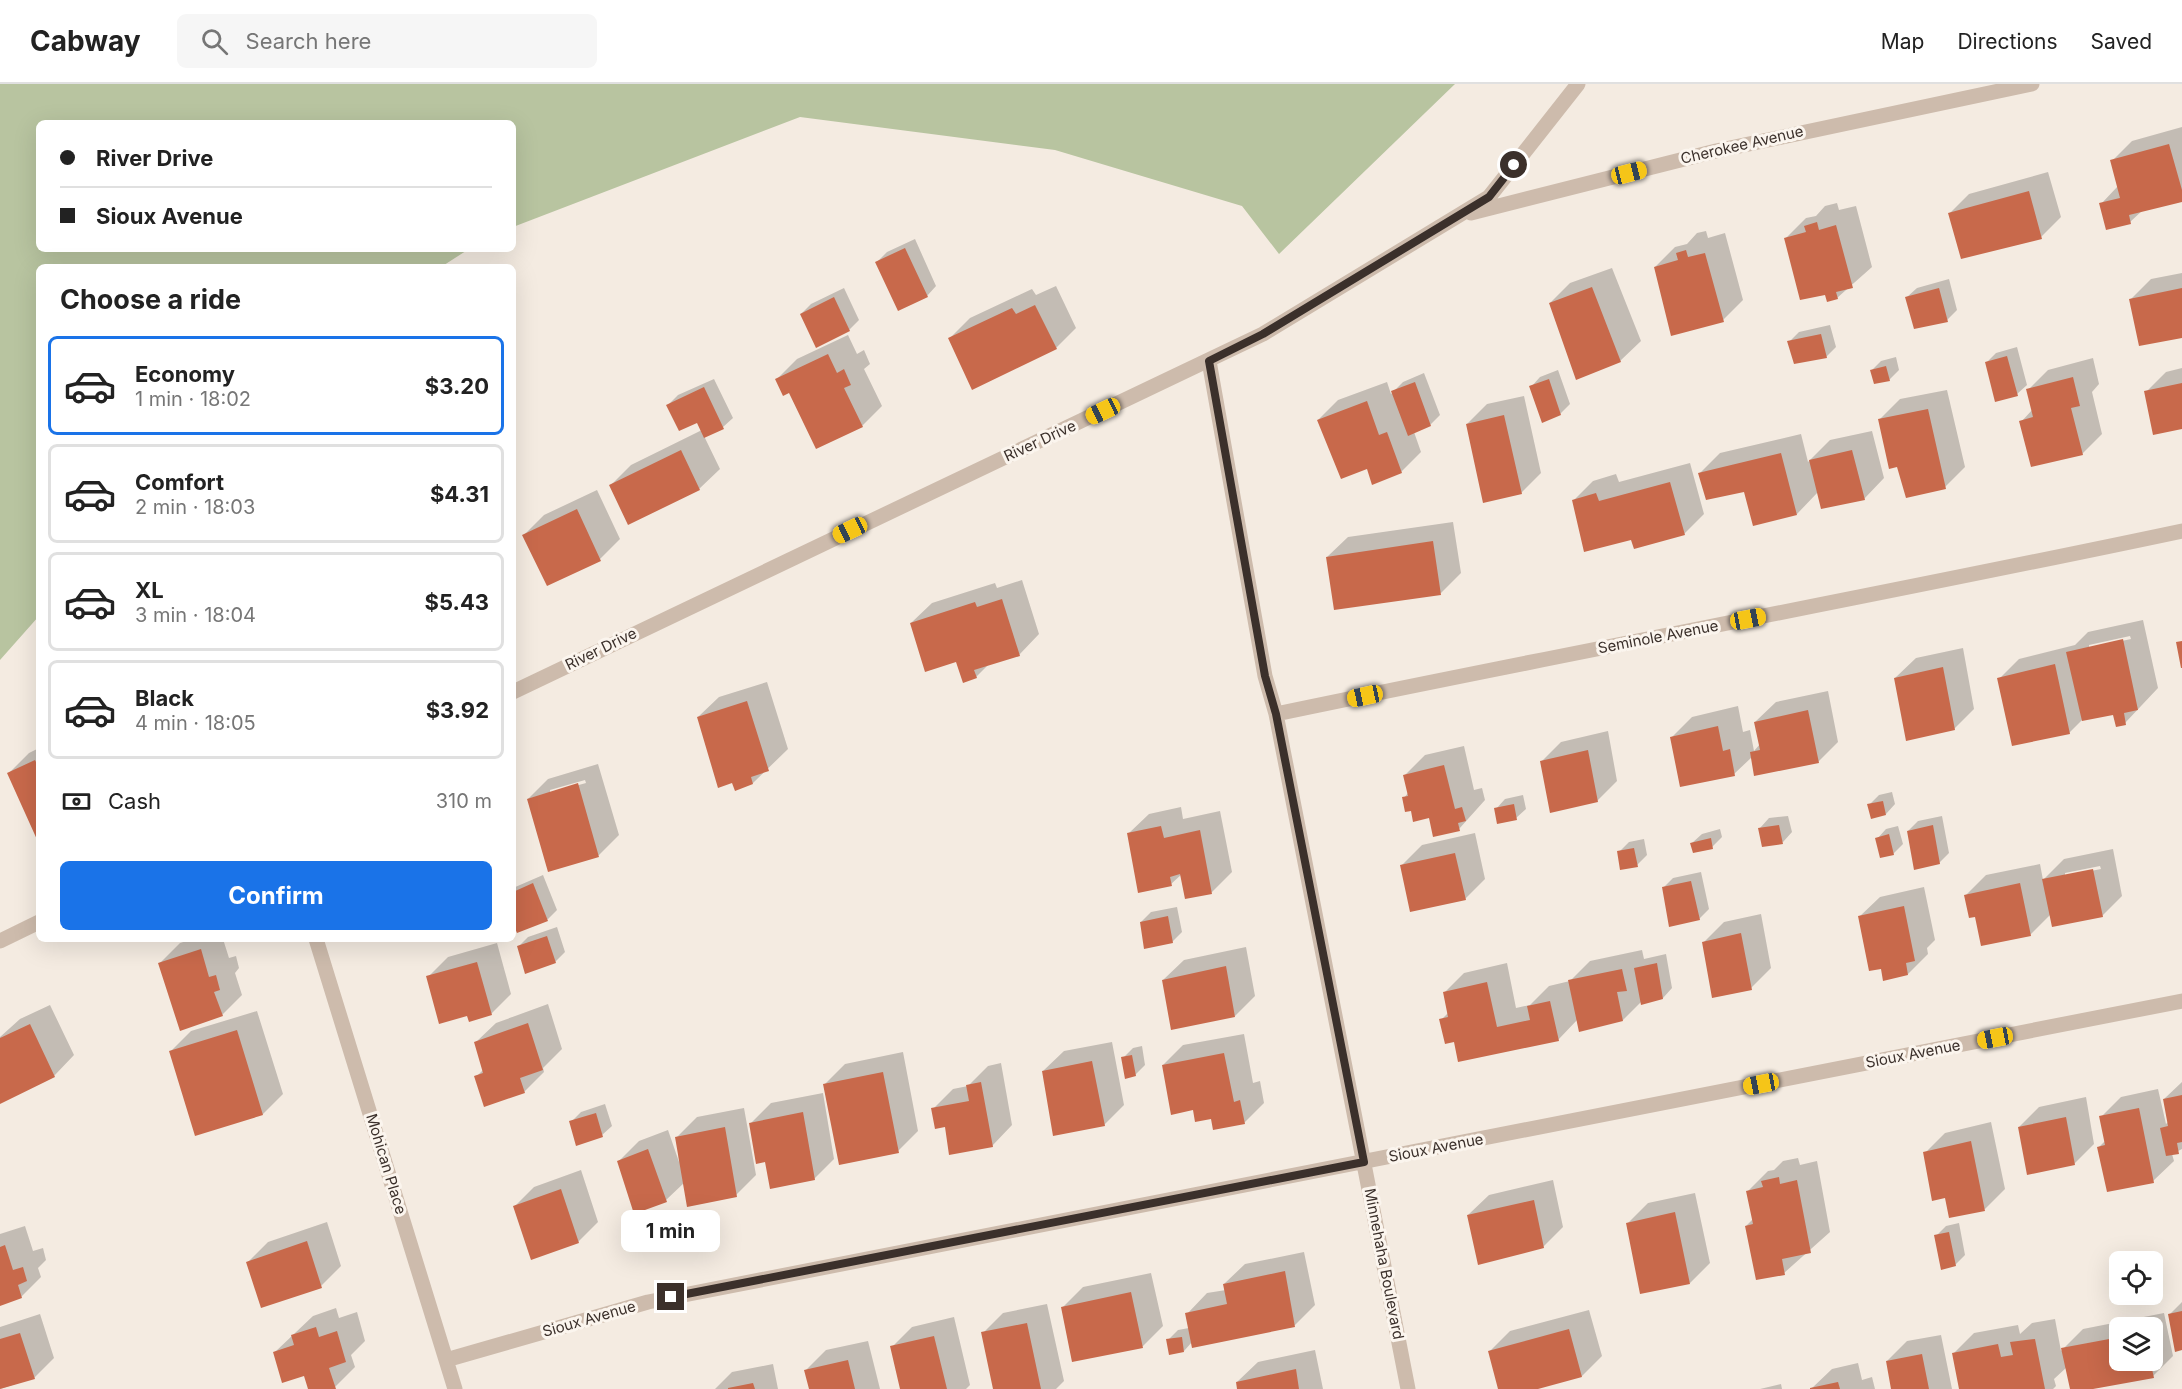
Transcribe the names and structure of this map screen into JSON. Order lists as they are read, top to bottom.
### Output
{
  "streets": {
    "street": [
      "Cherokee Avenue",
      "River Drive",
      "Seminole Avenue",
      "Sioux Avenue",
      "Mohican Place",
      "Minnehaha Boulevard"
    ]
  },
  "crossings": [
    ["Cherokee Avenue", "River Drive"],
    ["River Drive", "Minnehaha Boulevard"],
    ["Seminole Avenue", "Minnehaha Boulevard"],
    ["Sioux Avenue", "Mohican Place"],
    ["Sioux Avenue", "Minnehaha Boulevard"]
  ],
  "page": {
    "header": "Cabway",
    "search": "Search here",
    "nav": ["Map", "Directions", "Saved"],
    "banner": ["River Drive", "Sioux Avenue"],
    "heading": "Choose a ride",
    "list": [
      {
        "name": "Economy",
        "note": "1 min · 18:02",
        "value": "$3.20"
      },
      {
        "name": "Comfort",
        "note": "2 min · 18:03",
        "value": "$4.31"
      },
      {
        "name": "XL",
        "note": "3 min · 18:04",
        "value": "$5.43"
      },
      {
        "name": "Black",
        "note": "4 min · 18:05",
        "value": "$3.92"
      }
    ],
    "pay": ["Cash", "310 m"],
    "buttons": "Confirm",
    "bubble": "1 min"
  }
}
